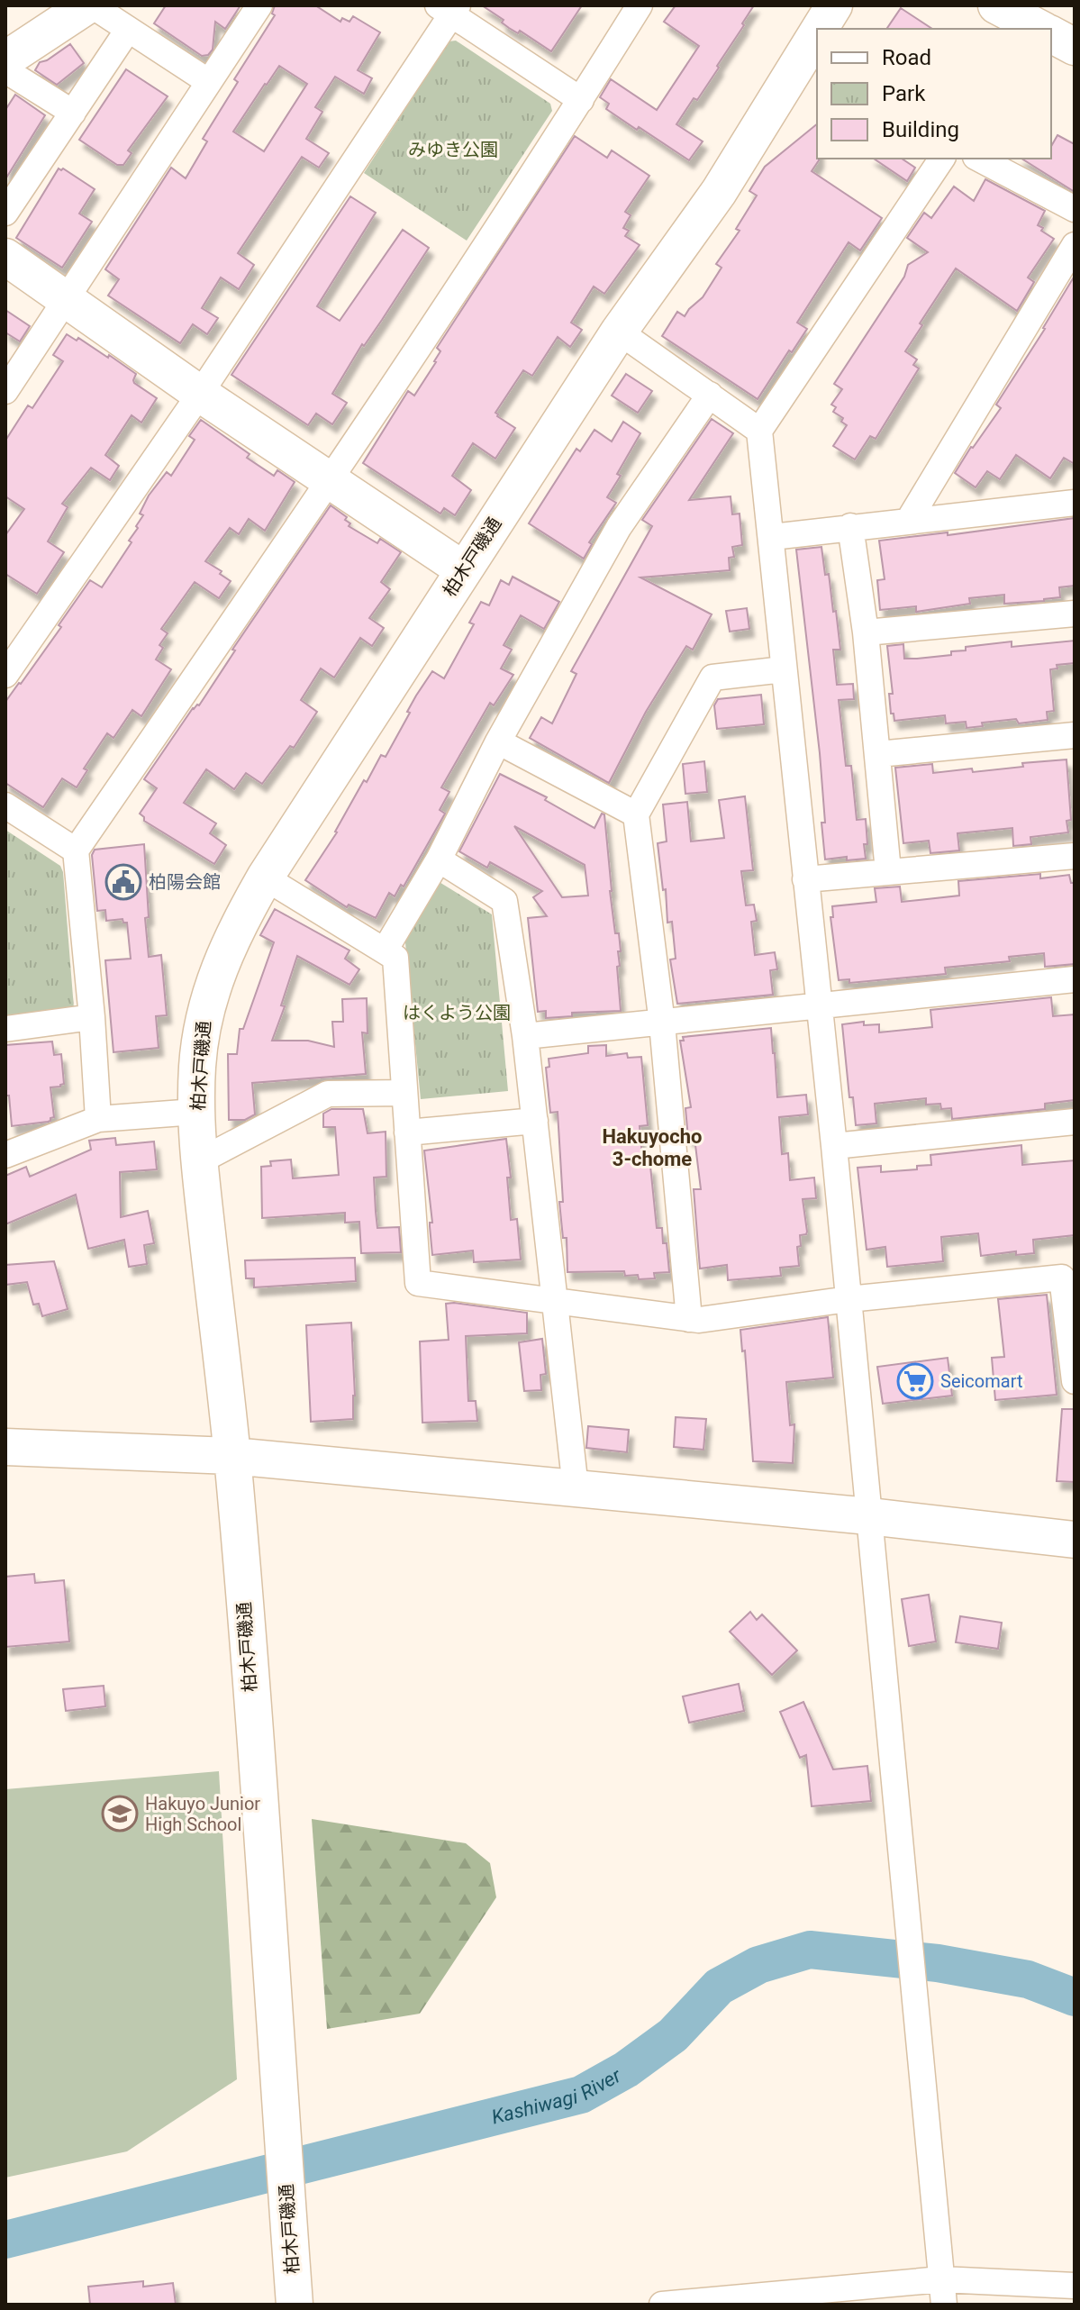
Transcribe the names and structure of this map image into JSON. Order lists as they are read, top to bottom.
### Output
{
  "streets": {
    "street": ["柏木戸磯通"]
  },
  "districts": ["Hakuyocho 3-chome"],
  "water": ["Kashiwagi River"],
  "parks": ["みゆき公園", "はくよう公園"],
  "places": {
    "public building": ["柏陽会館"],
    "supermarket": ["Seicomart"],
    "school or university": ["Hakuyo Junior High School"]
  },
  "legend": ["Road", "Park", "Building"]
}
